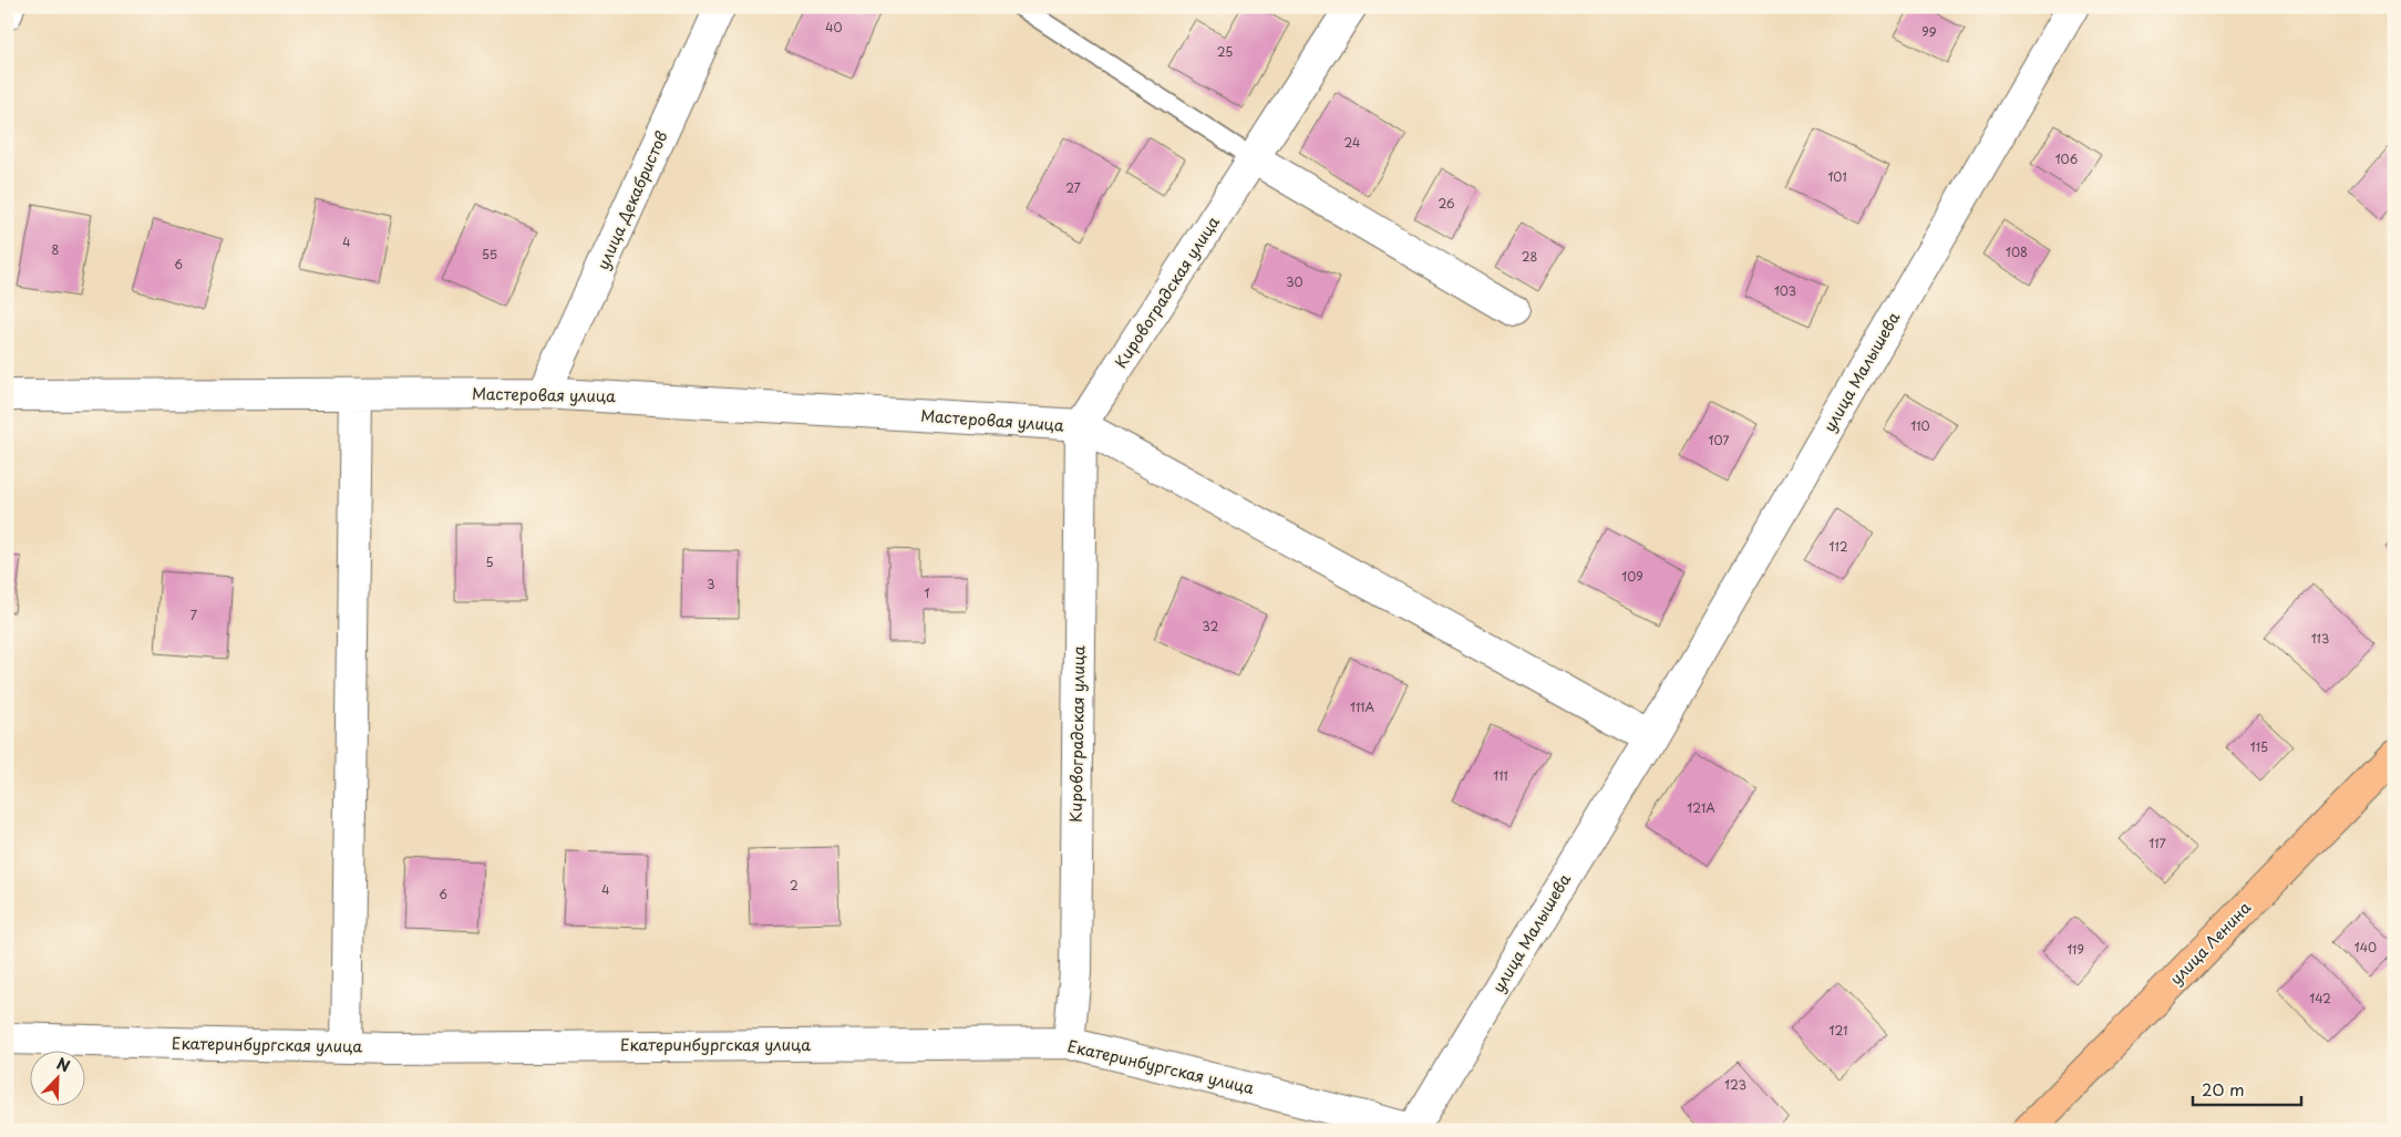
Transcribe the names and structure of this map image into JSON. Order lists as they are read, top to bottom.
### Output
{
  "streets": {
    "main road": ["улица Ленина"],
    "street": [
      "улица Декабристов",
      "Кировоградская улица",
      "улица Малышева",
      "Мастеровая улица",
      "Екатеринбургская улица"
    ]
  },
  "crossings": [
    ["улица Декабристов", "Мастеровая улица"],
    ["Кировоградская улица", "Мастеровая улица"],
    ["Кировоградская улица", "Екатеринбургская улица"],
    ["улица Малышева", "Екатеринбургская улица"]
  ],
  "house_numbers": [
    "40",
    "99",
    "25",
    "24",
    "106",
    "101",
    "27",
    "26",
    "4",
    "8",
    "108",
    "55",
    "28",
    "6",
    "30",
    "103",
    "110",
    "107",
    "112",
    "5",
    "109",
    "3",
    "1",
    "7",
    "32",
    "113",
    "111А",
    "115",
    "111",
    "121А",
    "117",
    "2",
    "4",
    "6",
    "140",
    "119",
    "142",
    "121",
    "123"
  ],
  "scale_bar": "20 m",
  "north": "top right"
}
